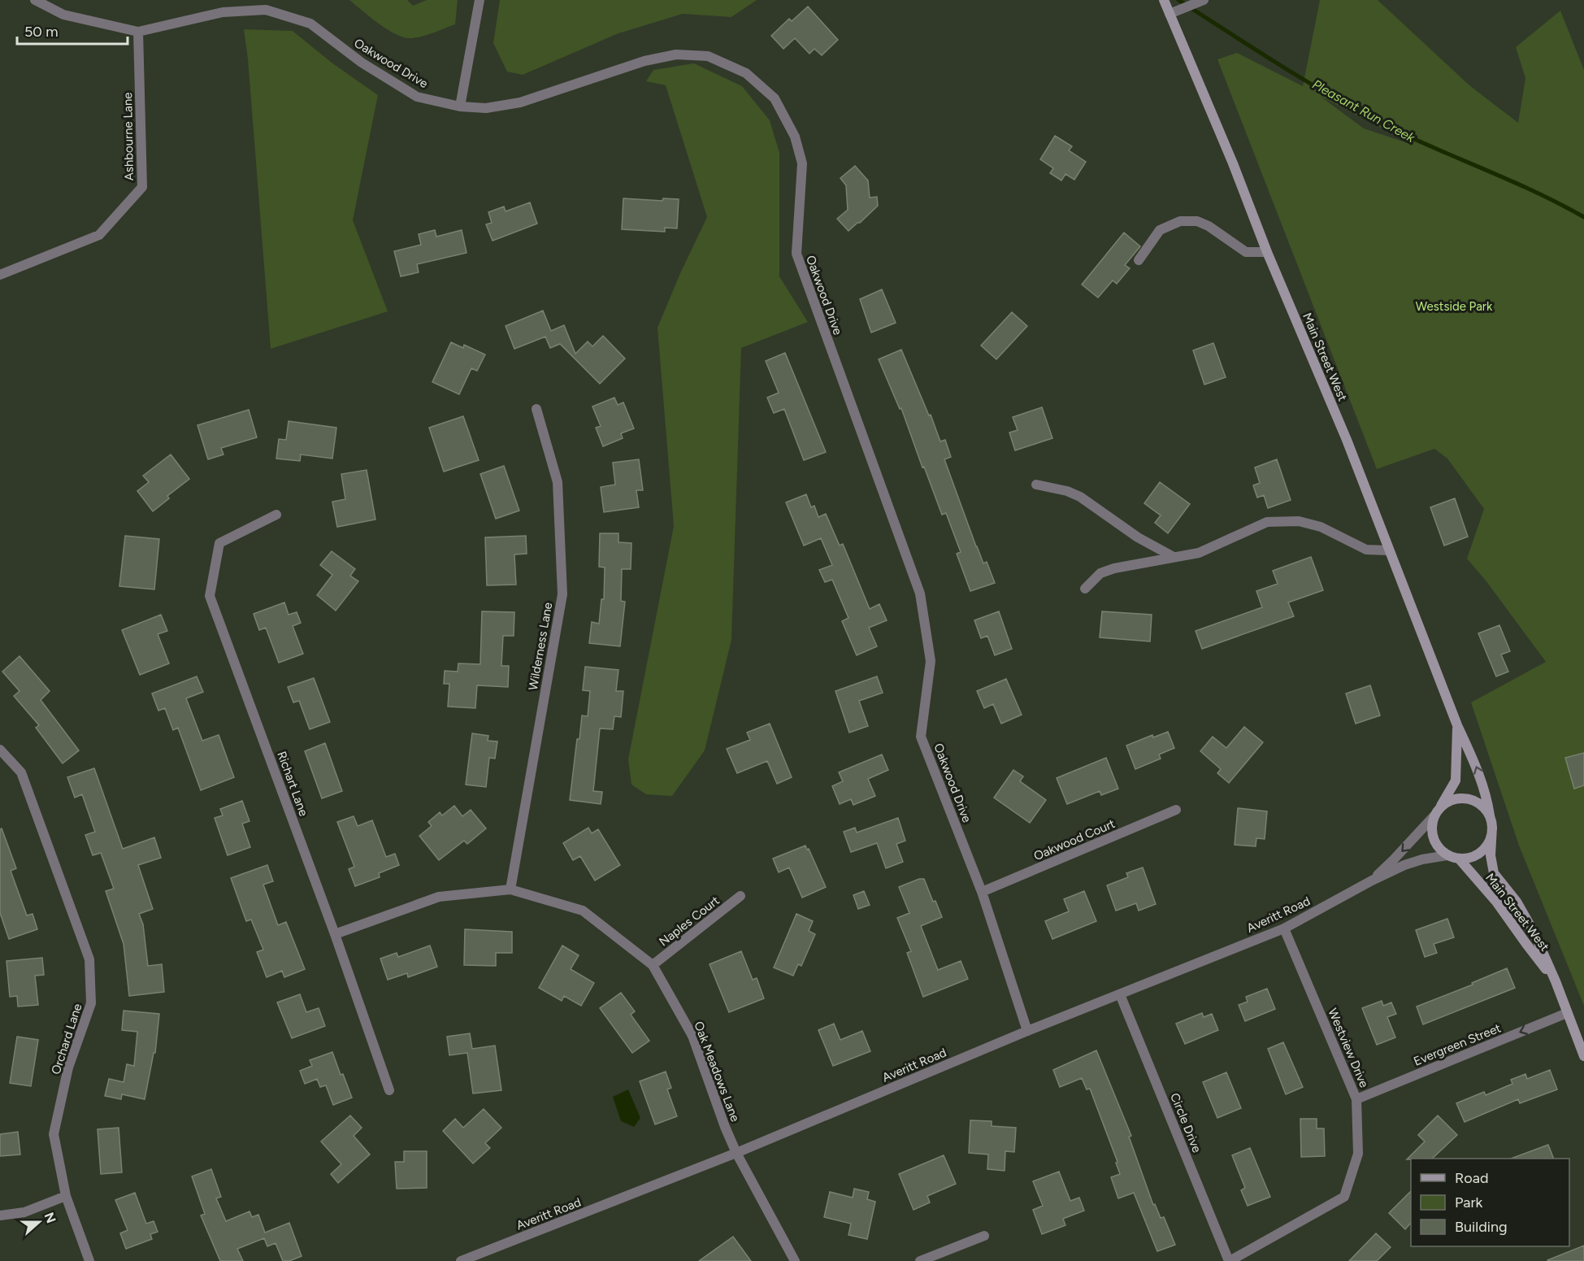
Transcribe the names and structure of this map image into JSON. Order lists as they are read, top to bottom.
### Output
{
  "streets": {
    "main road": ["Main Street West"],
    "street": [
      "Oakwood Drive",
      "Ashbourne Lane",
      "Wilderness Lane",
      "Richart Lane",
      "Oakwood Court",
      "Averitt Road",
      "Naples Court",
      "Orchard Lane",
      "Evergreen Street",
      "Westview Drive",
      "Oak Meadows Lane",
      "Circle Drive"
    ]
  },
  "crossings": [
    ["Oakwood Drive", "Ashbourne Lane"],
    ["Oakwood Drive", "Oakwood Court"],
    ["Oakwood Drive", "Averitt Road"],
    ["Main Street West", "Averitt Road"],
    ["Main Street West", "Evergreen Street"],
    ["Wilderness Lane", "Oak Meadows Lane"],
    ["Richart Lane", "Oak Meadows Lane"],
    ["Averitt Road", "Westview Drive"],
    ["Averitt Road", "Oak Meadows Lane"],
    ["Averitt Road", "Circle Drive"],
    ["Naples Court", "Oak Meadows Lane"],
    ["Evergreen Street", "Westview Drive"],
    ["Westview Drive", "Circle Drive"]
  ],
  "one_way": ["Evergreen Street"],
  "water": ["Pleasant Run Creek"],
  "parks": ["Westside Park"],
  "legend": ["Road", "Park", "Building"],
  "scale_bar": "50 m",
  "north": "right"
}
